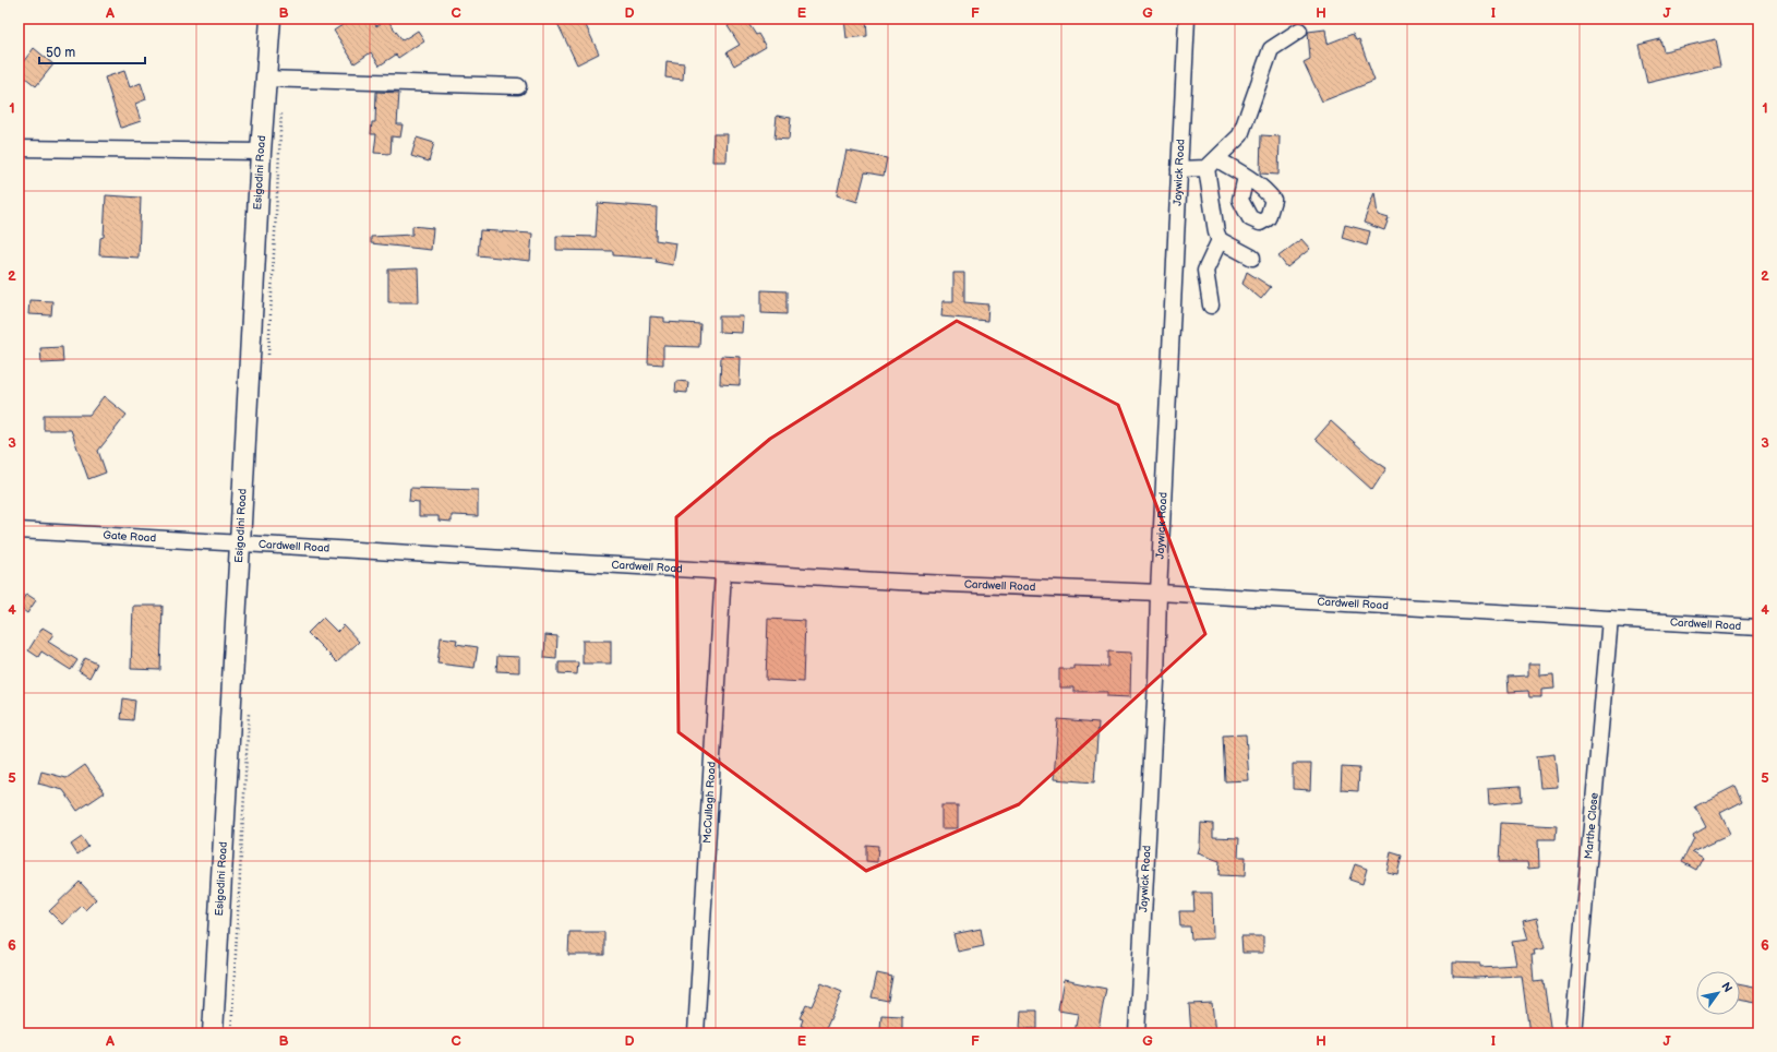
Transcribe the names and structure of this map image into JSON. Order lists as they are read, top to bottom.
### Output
{
  "streets": {
    "main road": ["Esigodini Road"],
    "street": [
      "Jaywick Road",
      "Gate Road",
      "Cardwell Road",
      "McCullagh Road",
      "Marthe Close"
    ]
  },
  "crossings": [
    ["Esigodini Road", "Gate Road"],
    ["Esigodini Road", "Cardwell Road"],
    ["Jaywick Road", "Cardwell Road"],
    ["Gate Road", "Cardwell Road"],
    ["Cardwell Road", "McCullagh Road"],
    ["Cardwell Road", "Marthe Close"]
  ],
  "scale_bar": "50 m",
  "north": "top right",
  "grid": {
    "columns": [
      "A",
      "B",
      "C",
      "D",
      "E",
      "F",
      "G",
      "H",
      "I",
      "J"
    ],
    "rows": [
      "1",
      "2",
      "3",
      "4",
      "5",
      "6"
    ]
  }
}
